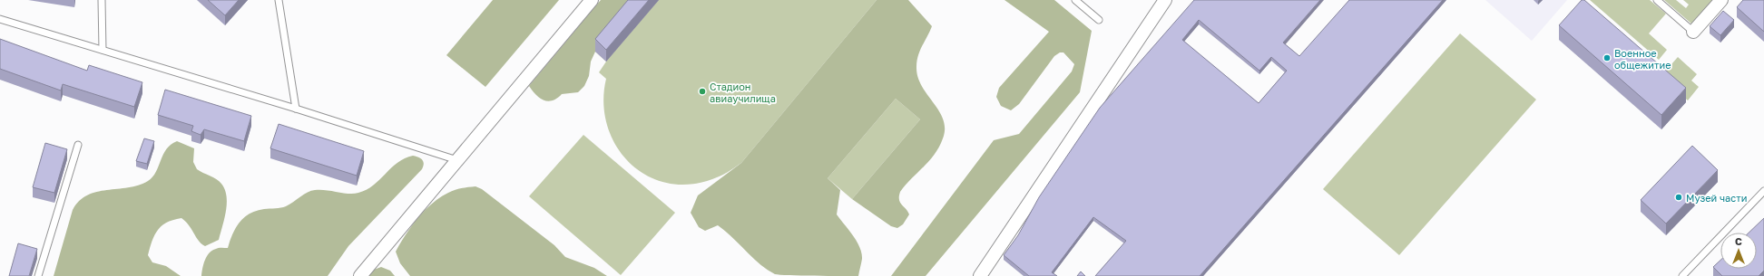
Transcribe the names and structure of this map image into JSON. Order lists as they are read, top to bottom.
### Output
{
  "places": ["Военное общежитие", "Стадион авиаучилища", "Музей части"],
  "north": "top"
}
